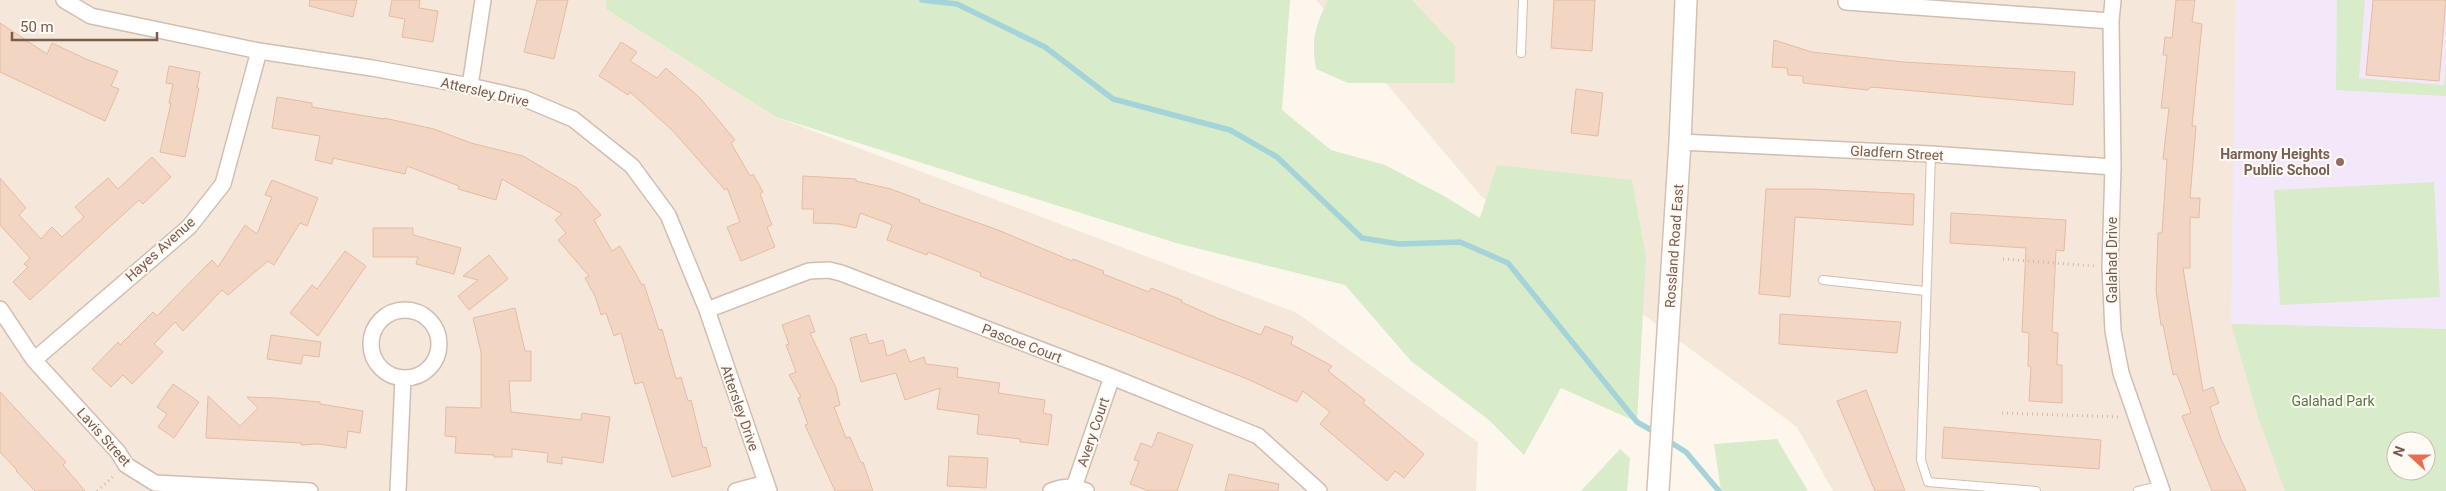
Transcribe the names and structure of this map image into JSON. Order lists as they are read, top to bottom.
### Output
{
  "streets": {
    "main road": ["Rossland Road East"],
    "street": [
      "Attersley Drive",
      "Gladfern Street",
      "Hayes Avenue",
      "Galahad Drive",
      "Pascoe Court",
      "Avery Court",
      "Lavis Street"
    ]
  },
  "crossings": [
    ["Attersley Drive", "Hayes Avenue"],
    ["Attersley Drive", "Pascoe Court"],
    ["Gladfern Street", "Rossland Road East"],
    ["Gladfern Street", "Galahad Drive"],
    ["Hayes Avenue", "Lavis Street"],
    ["Pascoe Court", "Avery Court"]
  ],
  "parks": ["Galahad Park"],
  "places": ["Harmony Heights Public School"],
  "scale_bar": "50 m",
  "north": "left"
}
